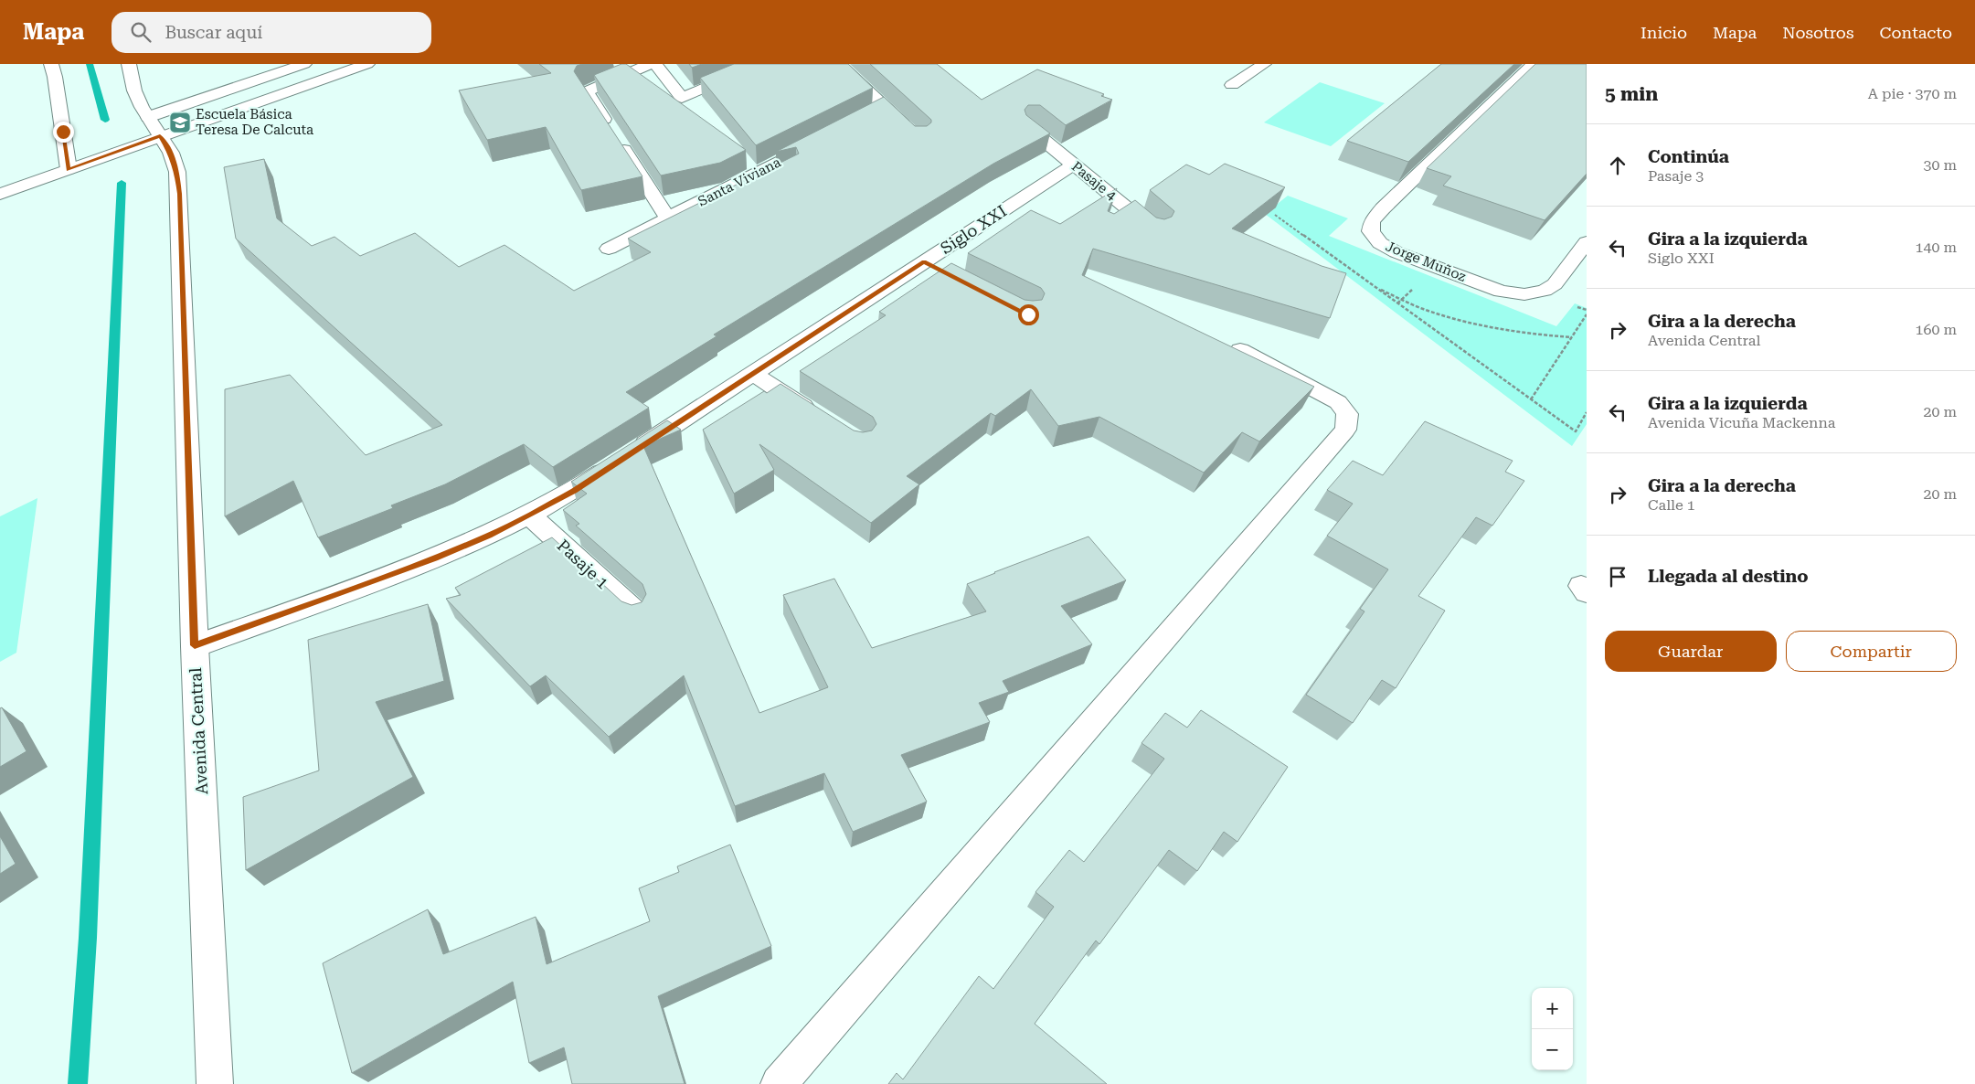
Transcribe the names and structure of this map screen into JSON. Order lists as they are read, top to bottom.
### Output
{
  "streets": {
    "street": [
      "Pasaje 4",
      "Santa Viviana",
      "Siglo XXI",
      "Jorge Muñoz",
      "Pasaje 1",
      "Avenida Central"
    ]
  },
  "crossings": [
    ["Pasaje 4", "Siglo XXI"],
    ["Siglo XXI", "Pasaje 1"],
    ["Siglo XXI", "Avenida Central"]
  ],
  "places": {
    "school or university": ["Escuela Básica Teresa De Calcuta"]
  },
  "page": {
    "header": "Mapa",
    "search": "Buscar aquí",
    "nav": [
      "Inicio",
      "Mapa",
      "Nosotros",
      "Contacto"
    ],
    "heading": ["5 min", "A pie · 370 m"],
    "list": [
      ["Continúa", "Pasaje 3", "30 m"],
      ["Gira a la izquierda", "Siglo XXI", "140 m"],
      ["Gira a la derecha", "Avenida Central", "160 m"],
      ["Gira a la izquierda", "Avenida Vicuña Mackenna", "20 m"],
      ["Gira a la derecha", "Calle 1", "20 m"],
      "Llegada al destino"
    ],
    "buttons": ["Guardar", "Compartir"],
    "map_buttons": ["+", "−"]
  }
}
